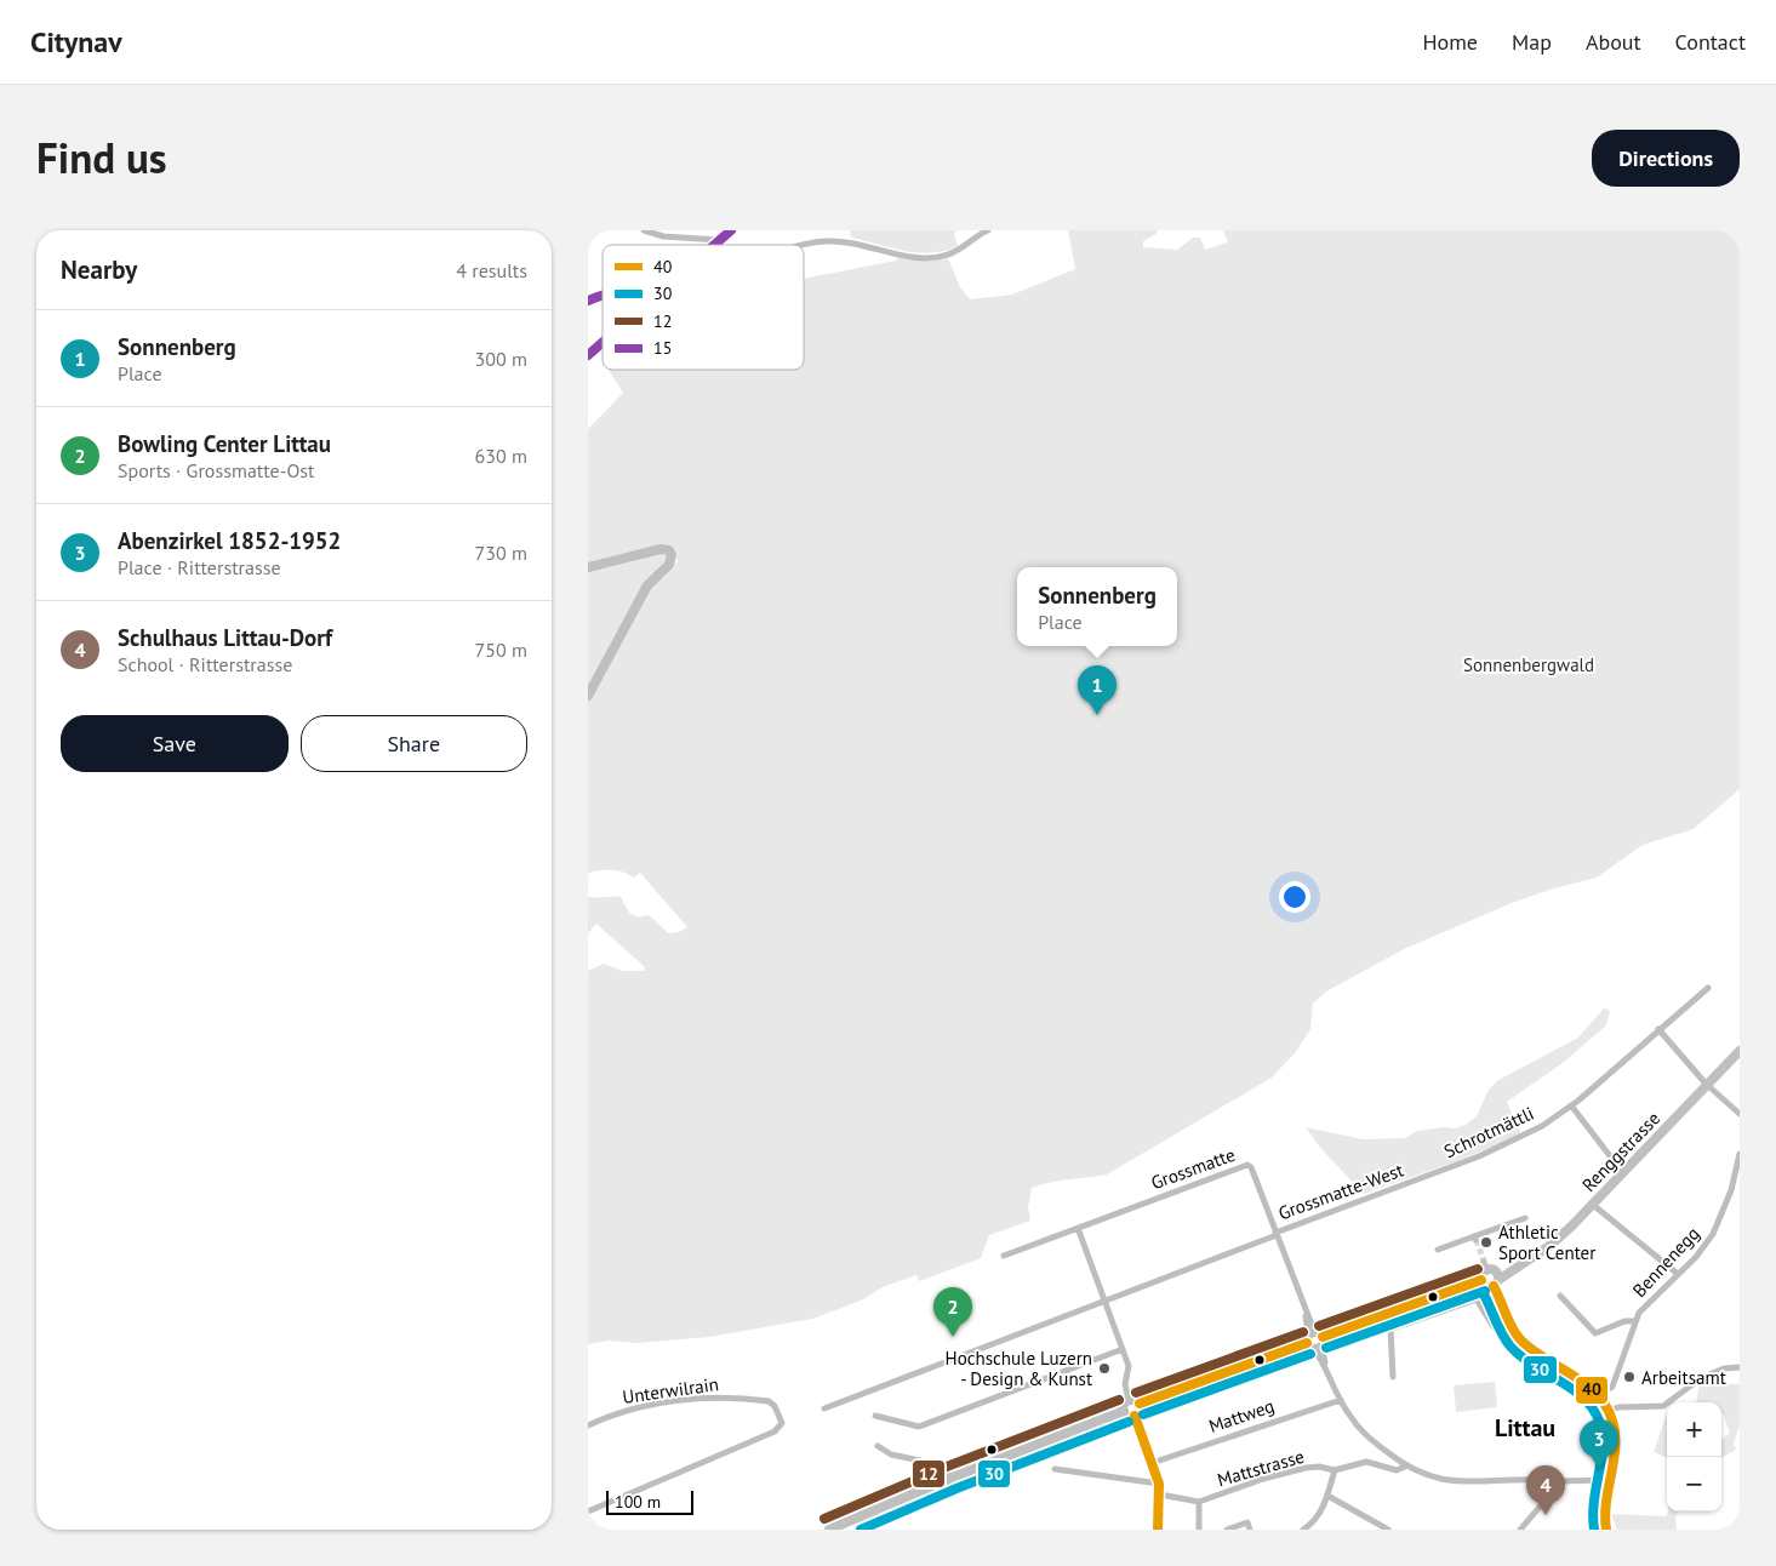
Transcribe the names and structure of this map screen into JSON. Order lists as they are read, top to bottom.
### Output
{
  "streets": {
    "main road": ["Renggstrasse"],
    "street": [
      "Schrotmättli",
      "Grossmatte",
      "Grossmatte-West",
      "Bennenegg",
      "Unterwilrain",
      "Mattweg",
      "Mattstrasse"
    ]
  },
  "crossings": [
    ["Schrotmättli", "Grossmatte-West"],
    ["Grossmatte", "Grossmatte-West"],
    ["Grossmatte", "Mattweg"],
    ["Grossmatte", "Mattstrasse"]
  ],
  "districts": ["Littau"],
  "parks": ["Sonnenbergwald"],
  "places": ["Athletic Sport Center", "Hochschule Luzern - Design & Kunst", "Arbeitsamt"],
  "lines": [
    "transit line 15",
    "transit line 12",
    "transit line 40",
    "transit line 30"
  ],
  "legend": [
    "40",
    "30",
    "12",
    "15"
  ],
  "scale_bar": "100 m",
  "page": {
    "header": "Citynav",
    "nav": [
      "Home",
      "Map",
      "About",
      "Contact"
    ],
    "title": "Find us",
    "buttons": [
      "Directions",
      ["Save", "Share"]
    ],
    "heading": ["Nearby", "4 results"],
    "list": [
      {
        "mark": "1",
        "name": "Sonnenberg",
        "note": "Place",
        "value": "300 m"
      },
      {
        "mark": "2",
        "name": "Bowling Center Littau",
        "note": "Sports · Grossmatte-Ost",
        "value": "630 m"
      },
      {
        "mark": "3",
        "name": "Abenzirkel 1852-1952",
        "note": "Place · Ritterstrasse",
        "value": "730 m"
      },
      {
        "mark": "4",
        "name": "Schulhaus Littau-Dorf",
        "note": "School · Ritterstrasse",
        "value": "750 m"
      }
    ],
    "popup": ["Sonnenberg", "Place"],
    "pins": [
      "1",
      "2",
      "3",
      "4"
    ],
    "map_buttons": ["+", "−"],
    "scale": "100 m"
  }
}
